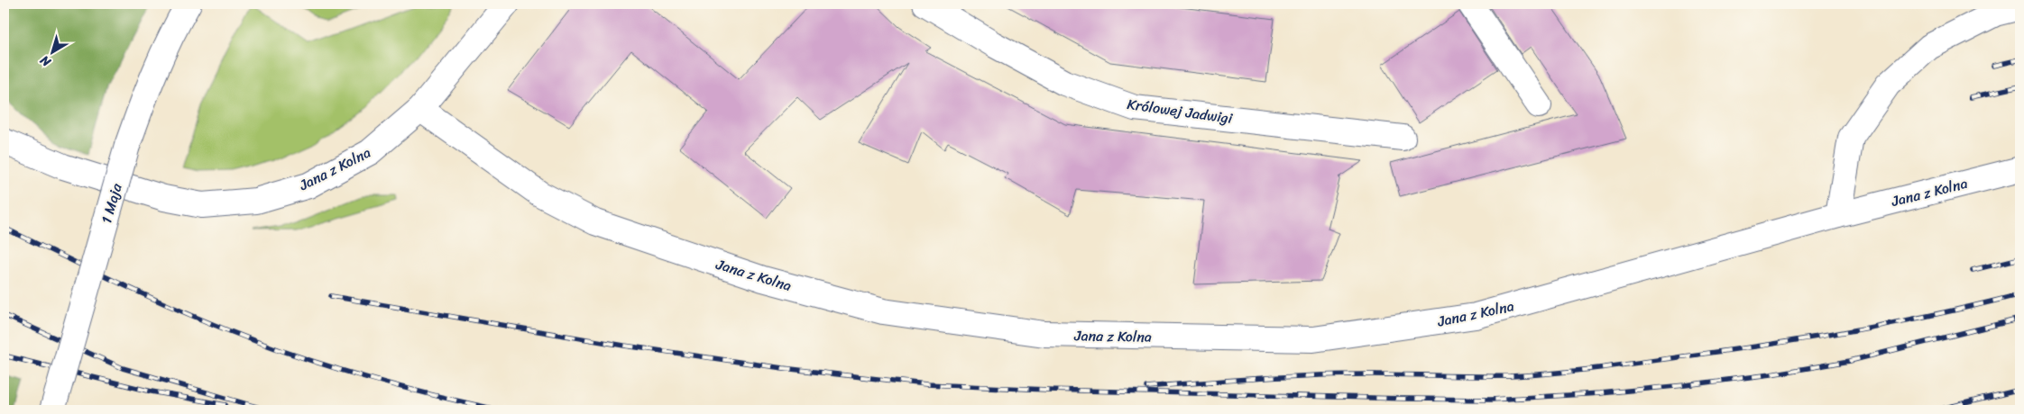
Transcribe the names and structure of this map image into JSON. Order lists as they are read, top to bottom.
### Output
{
  "streets": {
    "street": ["Królowej Jadwigi", "Jana z Kolna", "1 Maja"]
  },
  "north": "bottom left"
}
